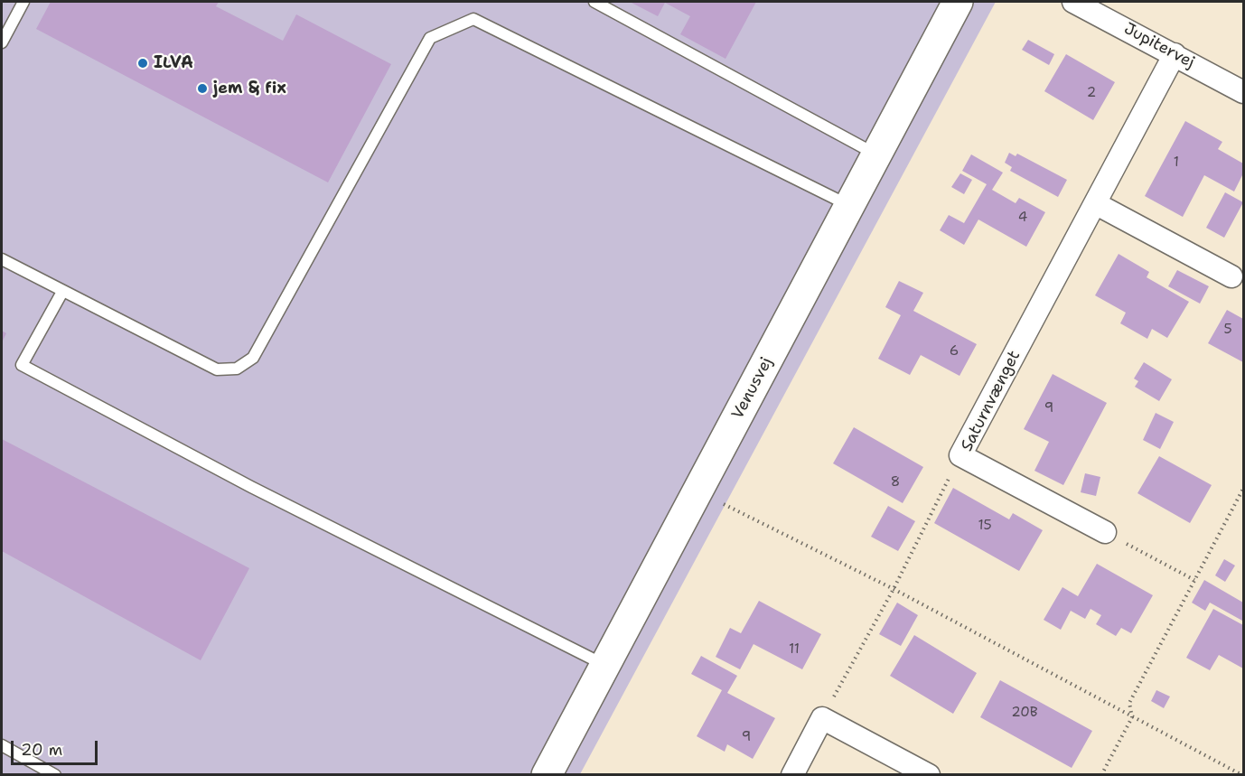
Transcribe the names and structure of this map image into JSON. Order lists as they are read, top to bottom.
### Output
{
  "streets": {
    "street": ["Jupitervej", "Venusvej", "Saturnvænget"]
  },
  "crossings": [
    ["Jupitervej", "Saturnvænget"]
  ],
  "places": ["ILVA", "jem & fix"],
  "house_numbers": [
    "2",
    "1",
    "4",
    "5",
    "6",
    "9",
    "8",
    "15",
    "11",
    "20B",
    "9"
  ],
  "scale_bar": "20 m"
}
